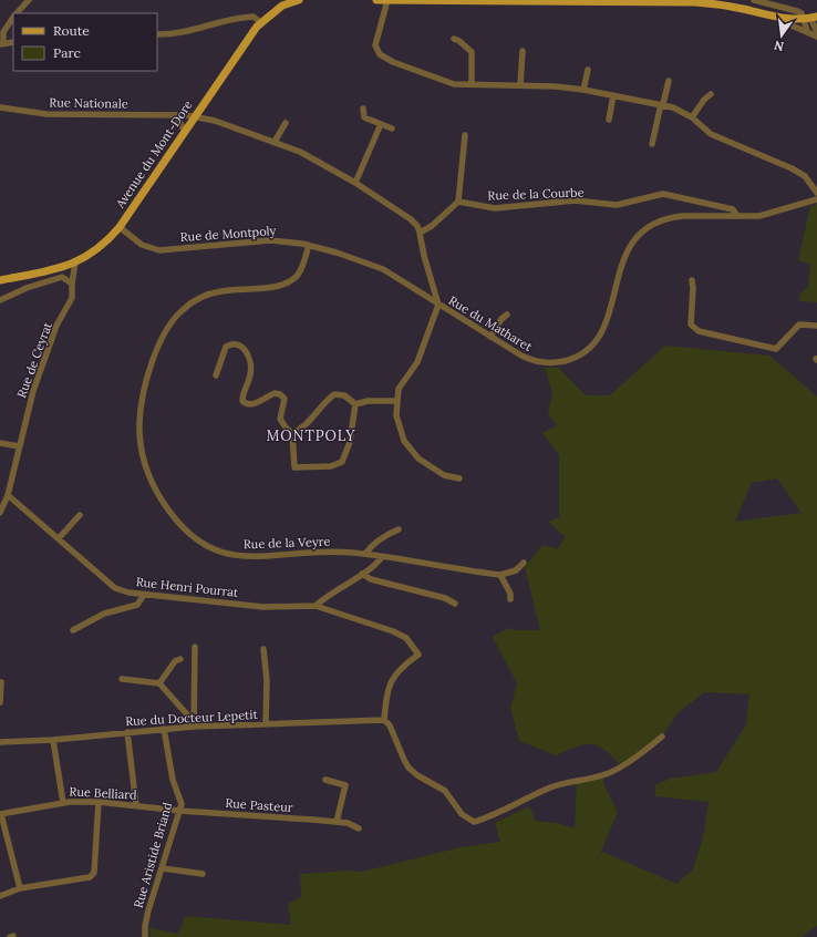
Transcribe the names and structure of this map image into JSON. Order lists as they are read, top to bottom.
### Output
{
  "streets": {
    "main road": ["Avenue du Mont-Dore"],
    "street": [
      "Rue Nationale",
      "Rue de la Courbe",
      "Rue de Montpoly",
      "Rue du Matharet",
      "Rue de Ceyrat",
      "Rue de la Veyre",
      "Rue Henri Pourrat",
      "Rue du Docteur Lepetit",
      "Rue Belliard",
      "Rue Pasteur",
      "Rue Aristide Briand"
    ]
  },
  "crossings": [
    ["Rue Nationale", "Avenue du Mont-Dore"],
    ["Avenue du Mont-Dore", "Rue de Montpoly"],
    ["Avenue du Mont-Dore", "Rue de Ceyrat"],
    ["Rue de la Courbe", "Rue du Matharet"],
    ["Rue de Montpoly", "Rue du Matharet"],
    ["Rue de Montpoly", "Rue de la Veyre"],
    ["Rue de Ceyrat", "Rue Henri Pourrat"],
    ["Rue Henri Pourrat", "Rue du Docteur Lepetit"],
    ["Rue du Docteur Lepetit", "Rue Aristide Briand"],
    ["Rue Belliard", "Rue Pasteur"],
    ["Rue Belliard", "Rue Aristide Briand"],
    ["Rue Pasteur", "Rue Aristide Briand"]
  ],
  "districts": ["MONTPOLY"],
  "legend": ["Route", "Parc"],
  "north": "bottom"
}
